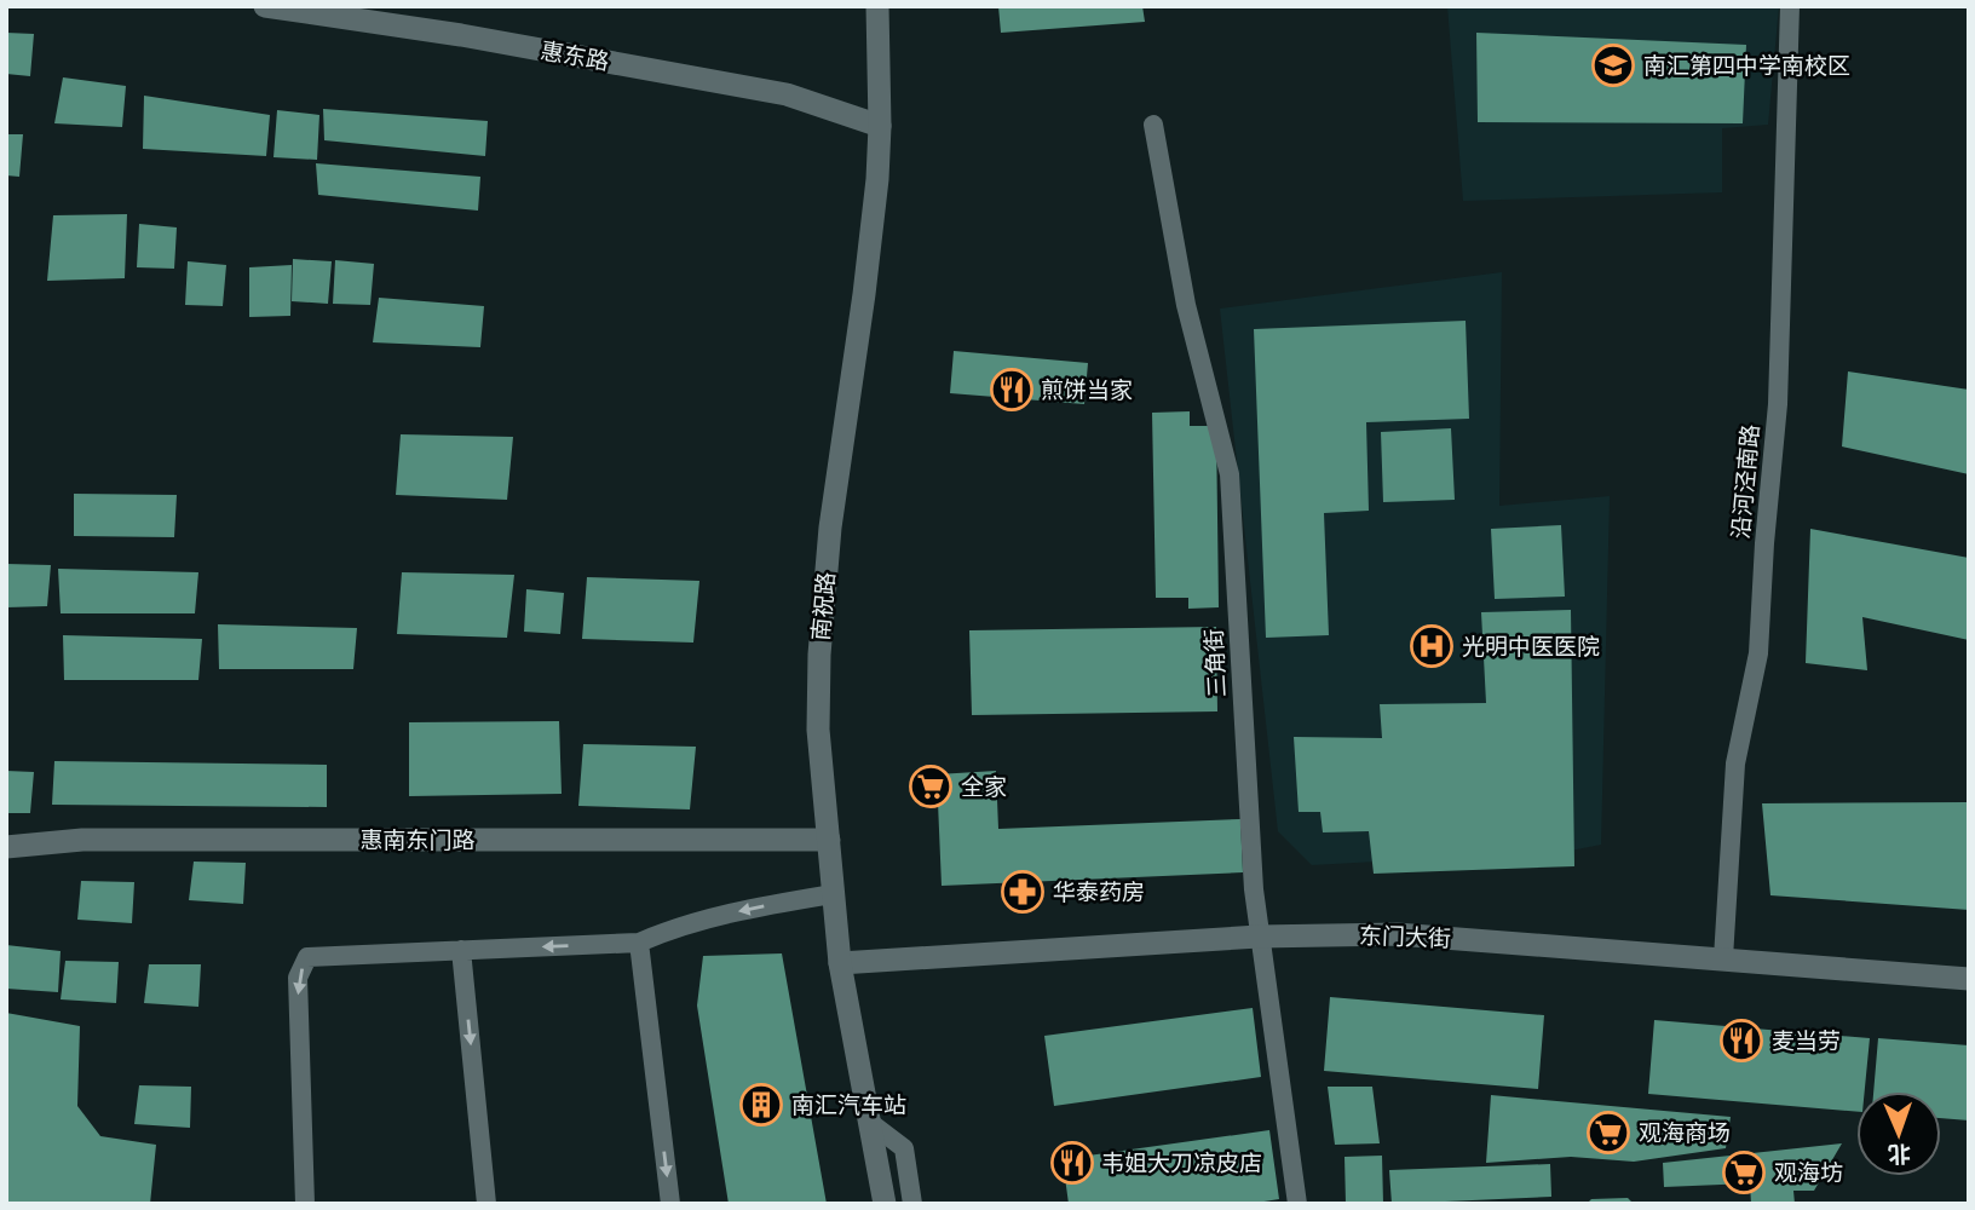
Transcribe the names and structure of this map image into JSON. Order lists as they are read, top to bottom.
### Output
{
  "streets": {
    "street": [
      "惠东路",
      "南祝路",
      "惠南东门路",
      "东门大街"
    ],
    "lane": ["沿河泾南路", "三角街"]
  },
  "crossings": [
    ["惠东路", "南祝路"],
    ["沿河泾南路", "东门大街"],
    ["南祝路", "惠南东门路"],
    ["南祝路", "东门大街"],
    ["三角街", "东门大街"]
  ],
  "places": {
    "school or university": ["南汇第四中学南校区"],
    "restaurant": ["煎饼当家", "麦当劳", "韦姐大刀凉皮店"],
    "hospital": ["光明中医医院"],
    "supermarket": ["全家", "观海商场", "观海坊"],
    "pharmacy": ["华泰药房"],
    "building": ["南汇汽车站"]
  },
  "north": "bottom"
}
